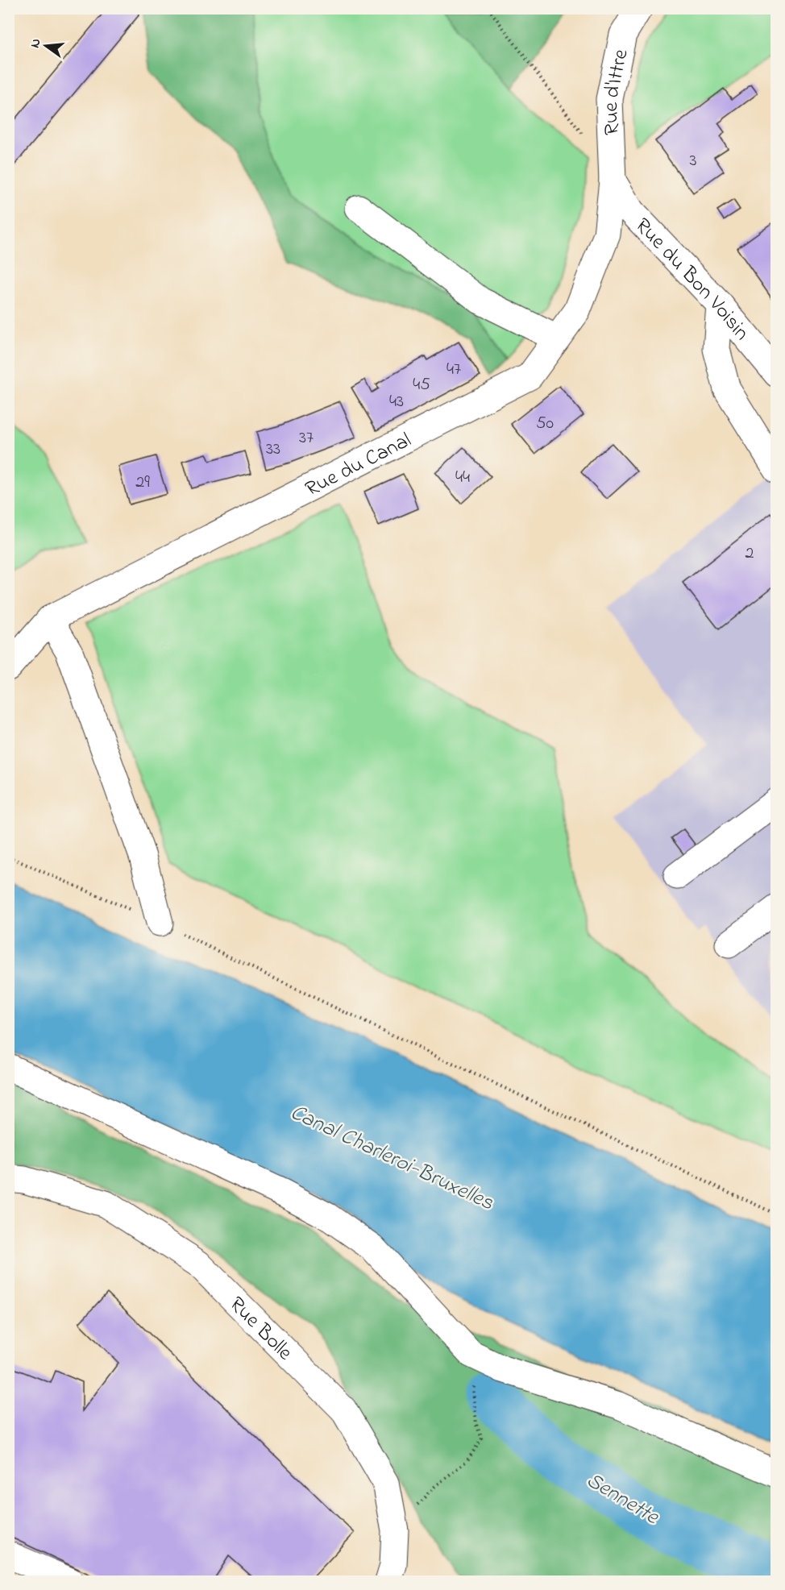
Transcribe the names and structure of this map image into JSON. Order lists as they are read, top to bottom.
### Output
{
  "streets": {
    "street": [
      "Rue d'Ittre",
      "Rue du Bon Voisin",
      "Rue du Canal",
      "Rue Bolle"
    ]
  },
  "crossings": [
    ["Rue d'Ittre", "Rue du Bon Voisin"],
    ["Rue d'Ittre", "Rue du Canal"],
    ["Rue du Bon Voisin", "Rue du Canal"]
  ],
  "water": ["Canal Charleroi-Bruxelles", "Sennette"],
  "house_numbers": [
    "3",
    "47",
    "45",
    "43",
    "50",
    "37",
    "33",
    "44",
    "29",
    "2"
  ],
  "north": "left"
}
